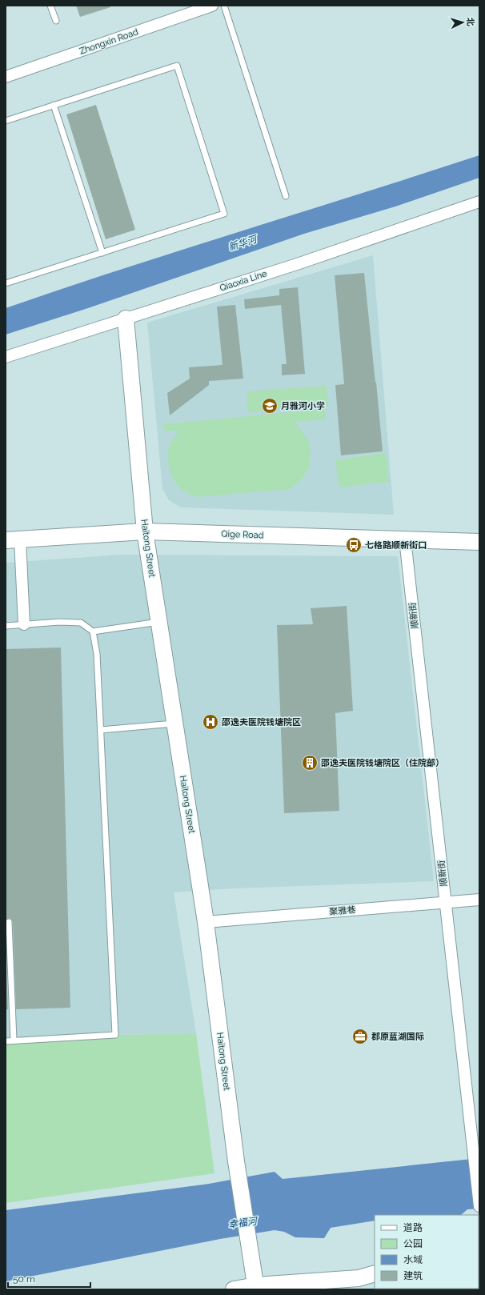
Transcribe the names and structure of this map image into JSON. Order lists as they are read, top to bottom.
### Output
{
  "streets": {
    "street": [
      "Zhongxin Road",
      "Qiaoxia Line",
      "Qige Road",
      "Haitong Street",
      "顺新街",
      "聚雅巷"
    ]
  },
  "crossings": [
    ["Qiaoxia Line", "Haitong Street"],
    ["Qige Road", "Haitong Street"],
    ["Qige Road", "顺新街"],
    ["Haitong Street", "聚雅巷"],
    ["顺新街", "聚雅巷"]
  ],
  "water": ["新华河", "幸福河"],
  "places": {
    "school or university": ["月雅河小学"],
    "bus stop": ["七格路顺新街口"],
    "hospital": ["邵逸夫医院钱塘院区"],
    "building": ["邵逸夫医院钱塘院区（住院部）"],
    "office": ["郡原蓝湖国际"]
  },
  "legend": [
    "道路",
    "公园",
    "水域",
    "建筑"
  ],
  "scale_bar": "50 m",
  "north": "right"
}
